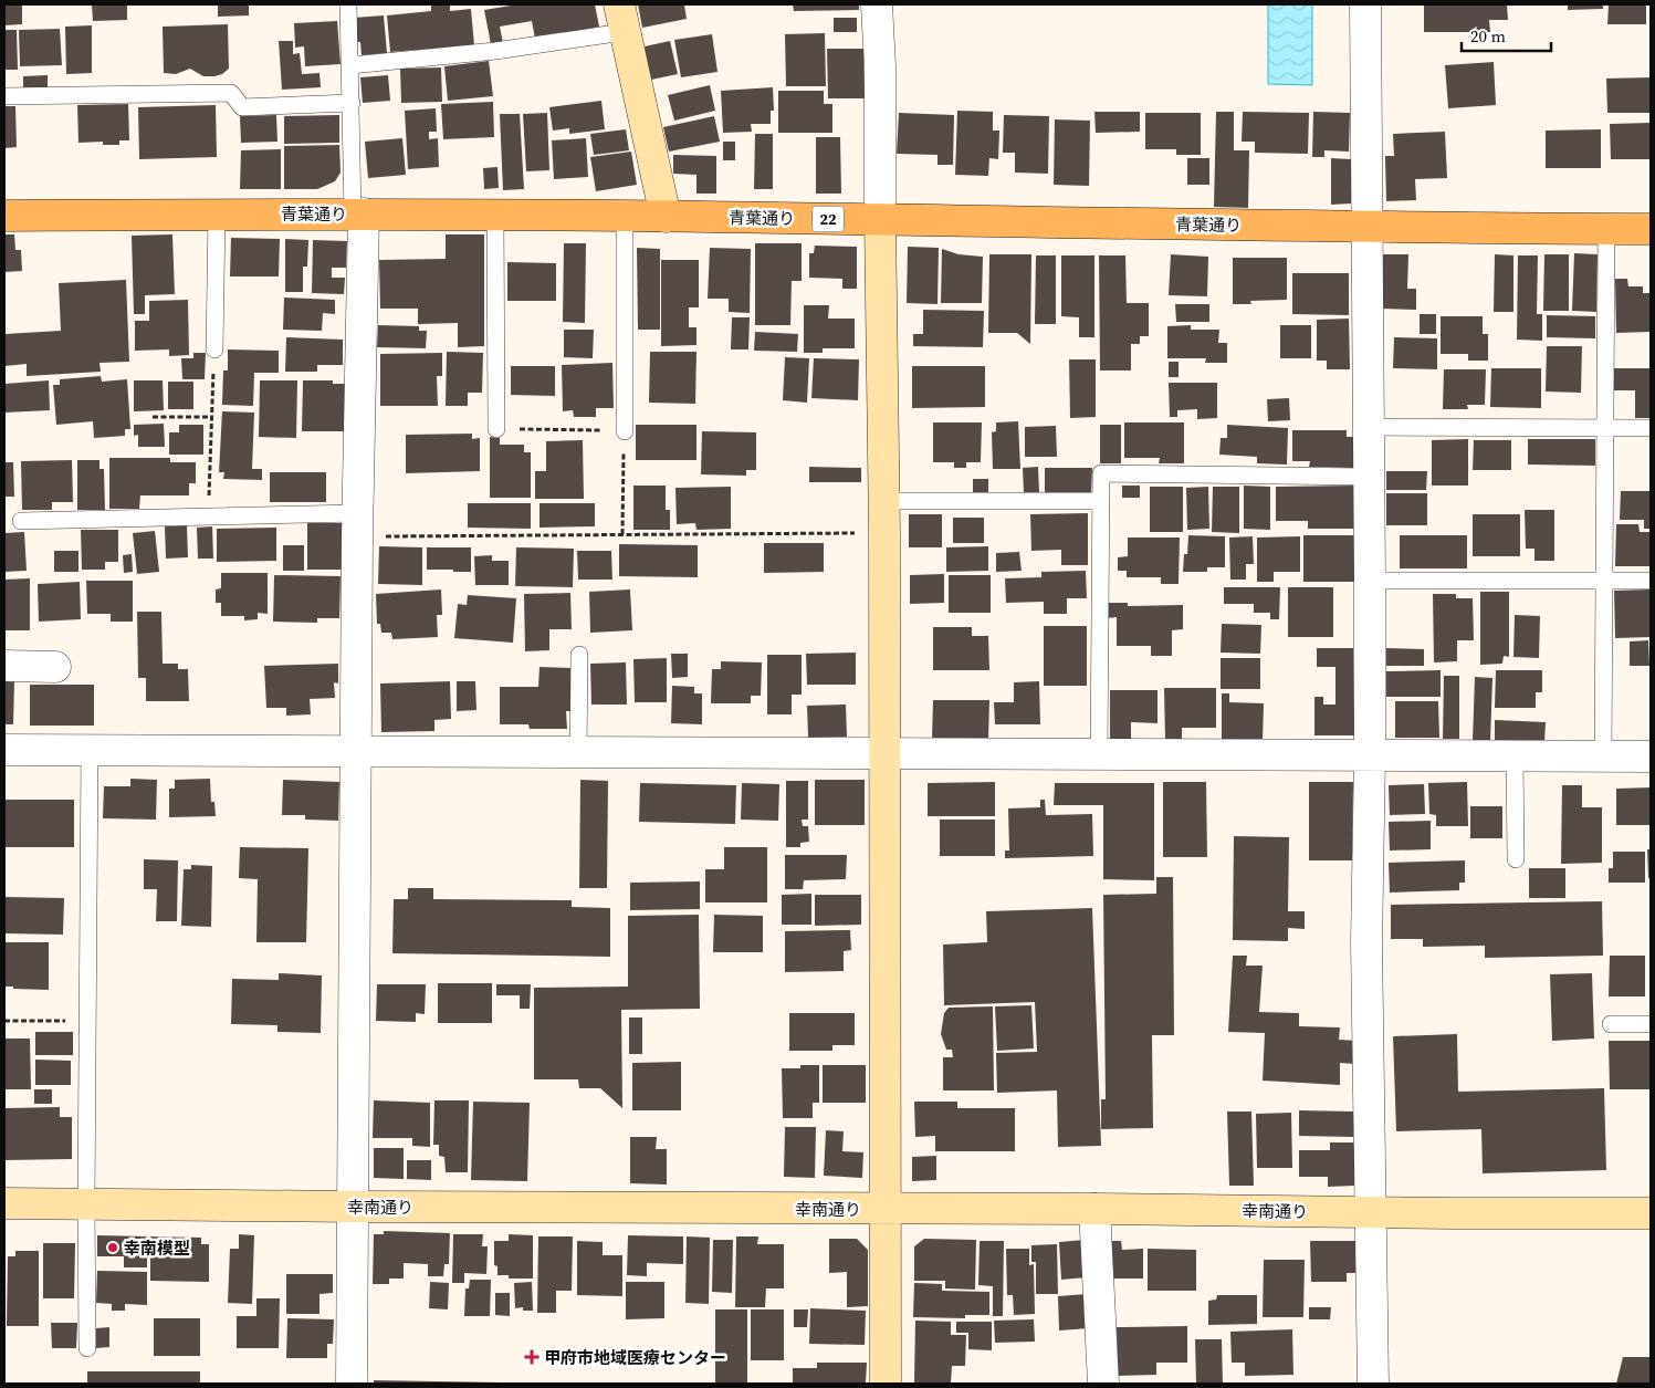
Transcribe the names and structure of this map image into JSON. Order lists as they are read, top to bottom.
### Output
{
  "streets": {
    "main road": ["青葉通り", "22"],
    "street": ["幸南通り"]
  },
  "places": {
    "other": ["幸南模型"],
    "health": ["甲府市地域医療センター"]
  },
  "scale_bar": "20 m"
}
